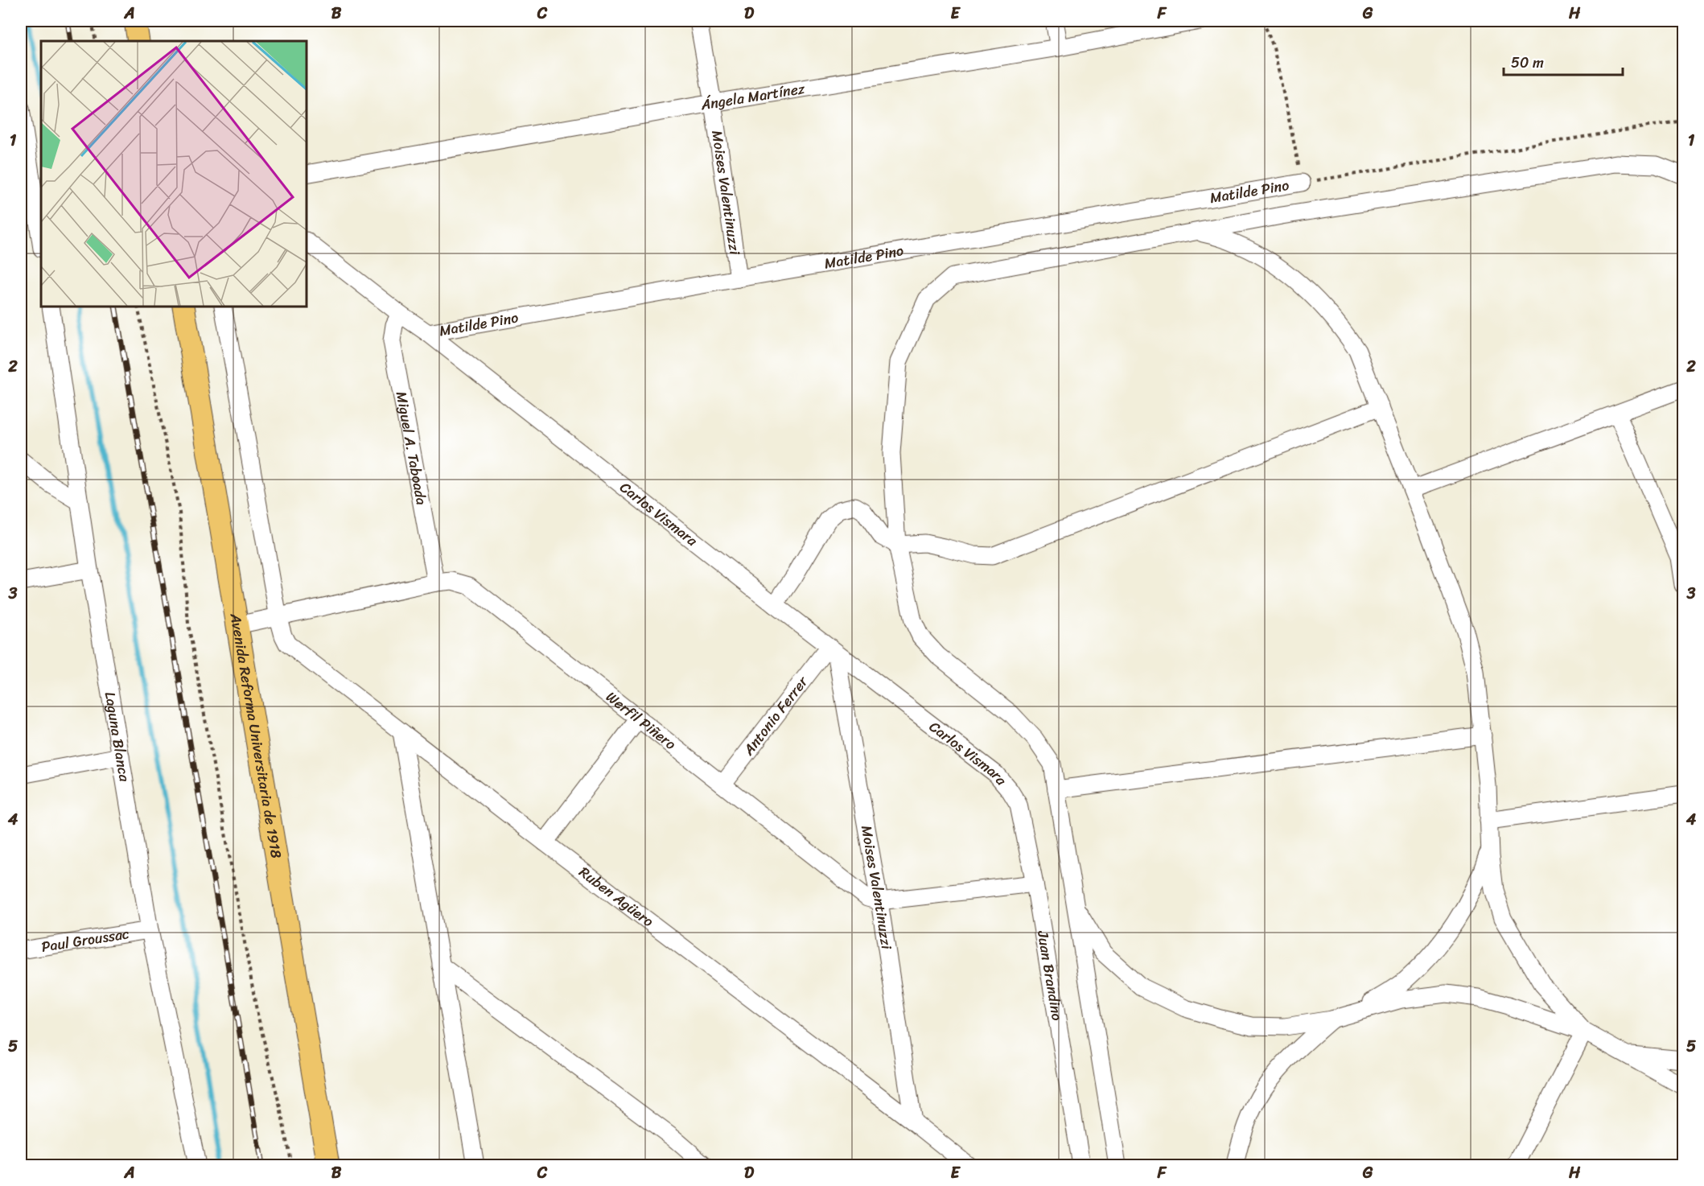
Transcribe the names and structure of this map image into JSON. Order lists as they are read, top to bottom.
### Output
{
  "streets": {
    "main road": ["Avenida Reforma Universitaria de 1918"],
    "street": [
      "Ángela Martínez",
      "Matilde Pino",
      "Moises Valentinuzzi",
      "Miguel A. Taboada",
      "Carlos Vismara",
      "Antonio Ferrer",
      "Werfil Piñero",
      "Laguna Blanca",
      "Ruben Agüero",
      "Paul Groussac",
      "Juan Brandino"
    ]
  },
  "crossings": [
    ["Ángela Martínez", "Moises Valentinuzzi"],
    ["Matilde Pino", "Moises Valentinuzzi"],
    ["Matilde Pino", "Carlos Vismara"],
    ["Moises Valentinuzzi", "Carlos Vismara"],
    ["Moises Valentinuzzi", "Antonio Ferrer"],
    ["Moises Valentinuzzi", "Werfil Piñero"],
    ["Moises Valentinuzzi", "Ruben Agüero"],
    ["Miguel A. Taboada", "Carlos Vismara"],
    ["Miguel A. Taboada", "Werfil Piñero"],
    ["Carlos Vismara", "Antonio Ferrer"],
    ["Carlos Vismara", "Juan Brandino"],
    ["Antonio Ferrer", "Werfil Piñero"],
    ["Werfil Piñero", "Avenida Reforma Universitaria de 1918"],
    ["Werfil Piñero", "Ruben Agüero"],
    ["Laguna Blanca", "Paul Groussac"]
  ],
  "scale_bar": "50 m",
  "grid": {
    "columns": [
      "A",
      "B",
      "C",
      "D",
      "E",
      "F",
      "G",
      "H"
    ],
    "rows": [
      "1",
      "2",
      "3",
      "4",
      "5"
    ]
  }
}
